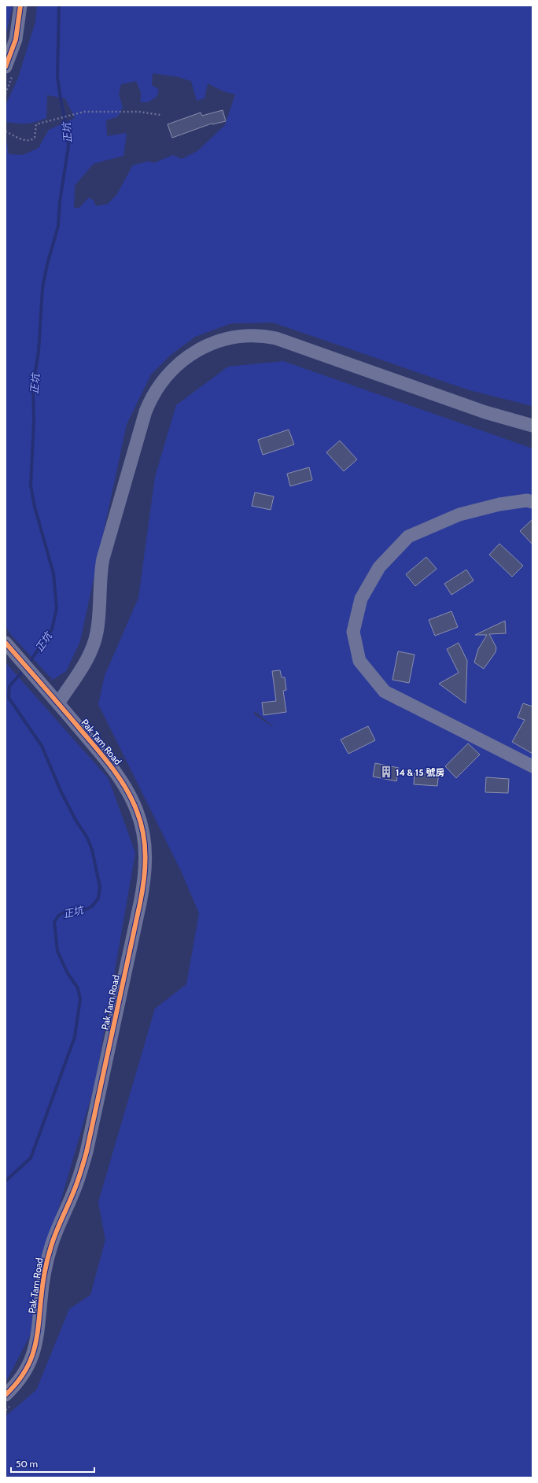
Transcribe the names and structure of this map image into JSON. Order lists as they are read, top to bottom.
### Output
{
  "streets": {
    "street": ["Pak Tam Road"]
  },
  "water": ["正坑"],
  "places": {
    "building": ["14 & 15 號房"]
  },
  "scale_bar": "50 m"
}
